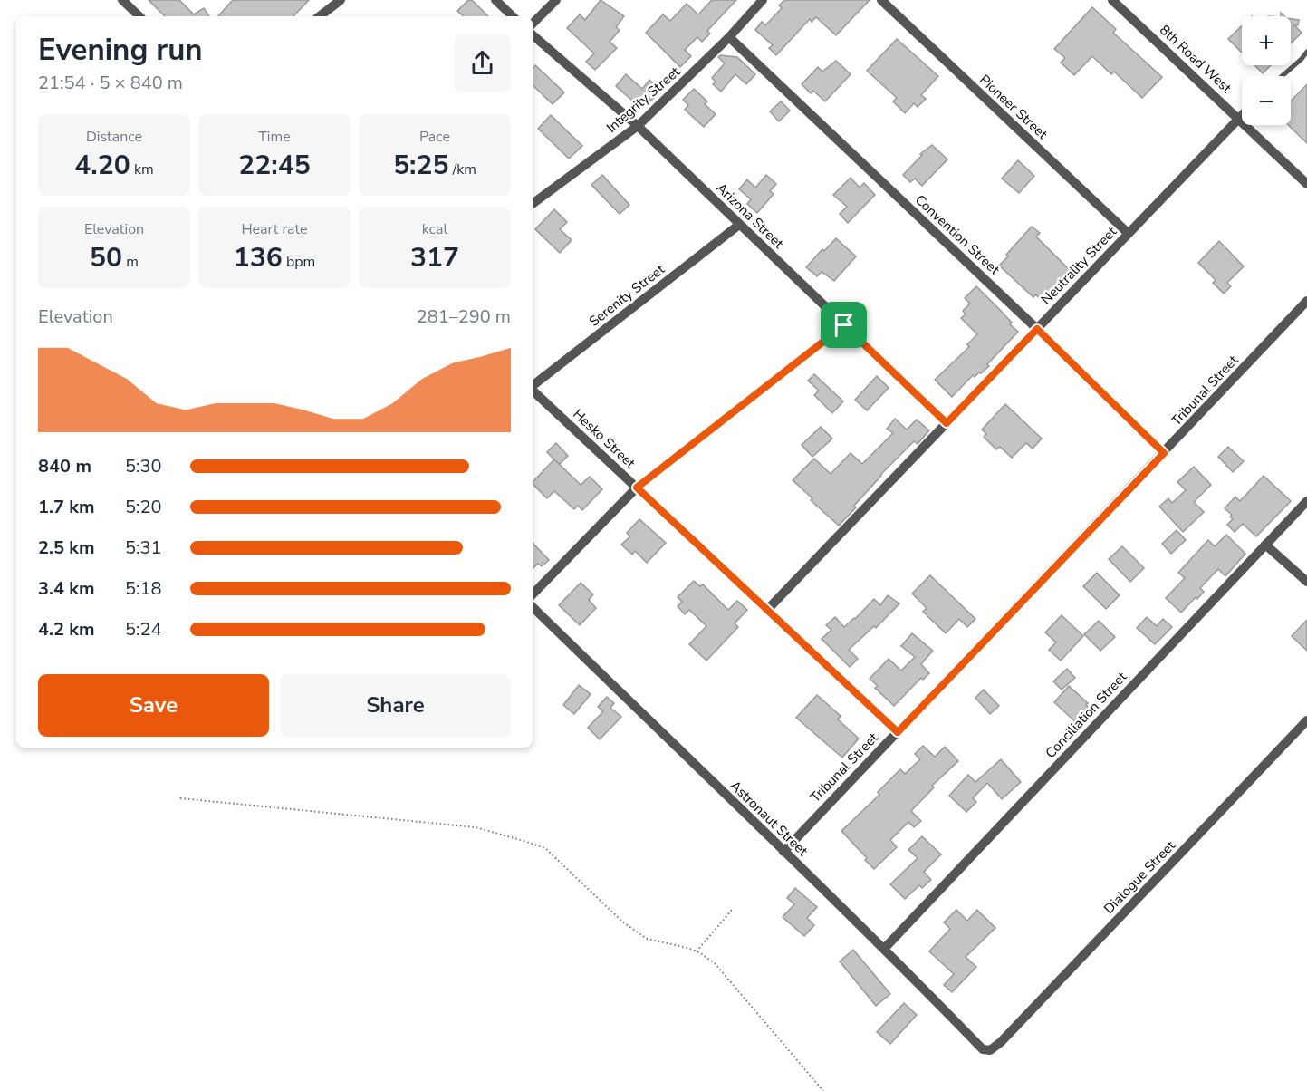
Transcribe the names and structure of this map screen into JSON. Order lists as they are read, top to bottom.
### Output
{
  "streets": {
    "street": [
      "8th Road West",
      "Integrity Street",
      "Pioneer Street",
      "Arizona Street",
      "Convention Street",
      "Neutrality Street",
      "Serenity Street",
      "Tribunal Street",
      "Hesko Street",
      "Conciliation Street",
      "Astronaut Street",
      "Dialogue Street"
    ]
  },
  "crossings": [
    ["8th Road West", "Neutrality Street"],
    ["Integrity Street", "Arizona Street"],
    ["Integrity Street", "Convention Street"],
    ["Pioneer Street", "Neutrality Street"],
    ["Arizona Street", "Neutrality Street"],
    ["Arizona Street", "Serenity Street"],
    ["Convention Street", "Neutrality Street"],
    ["Convention Street", "Tribunal Street"],
    ["Neutrality Street", "Hesko Street"],
    ["Tribunal Street", "Hesko Street"],
    ["Tribunal Street", "Astronaut Street"],
    ["Conciliation Street", "Astronaut Street"],
    ["Astronaut Street", "Dialogue Street"]
  ],
  "page": {
    "map_buttons": ["+", "−"],
    "heading": ["Evening run", "21:54 · 5 × 840 m"],
    "stats": [
      ["Distance", "4.20 km"],
      ["Time", "22:45"],
      ["Pace", "5:25 /km"],
      ["Elevation", "50 m"],
      ["Heart rate", "136 bpm"],
      ["kcal", "317"]
    ],
    "chart": ["Elevation", "281–290 m"],
    "list": [
      {
        "name": "840 m",
        "note": "5:30"
      },
      {
        "name": "1.7 km",
        "note": "5:20"
      },
      {
        "name": "2.5 km",
        "note": "5:31"
      },
      {
        "name": "3.4 km",
        "note": "5:18"
      },
      {
        "name": "4.2 km",
        "note": "5:24"
      }
    ],
    "buttons": ["Save", "Share"]
  }
}
